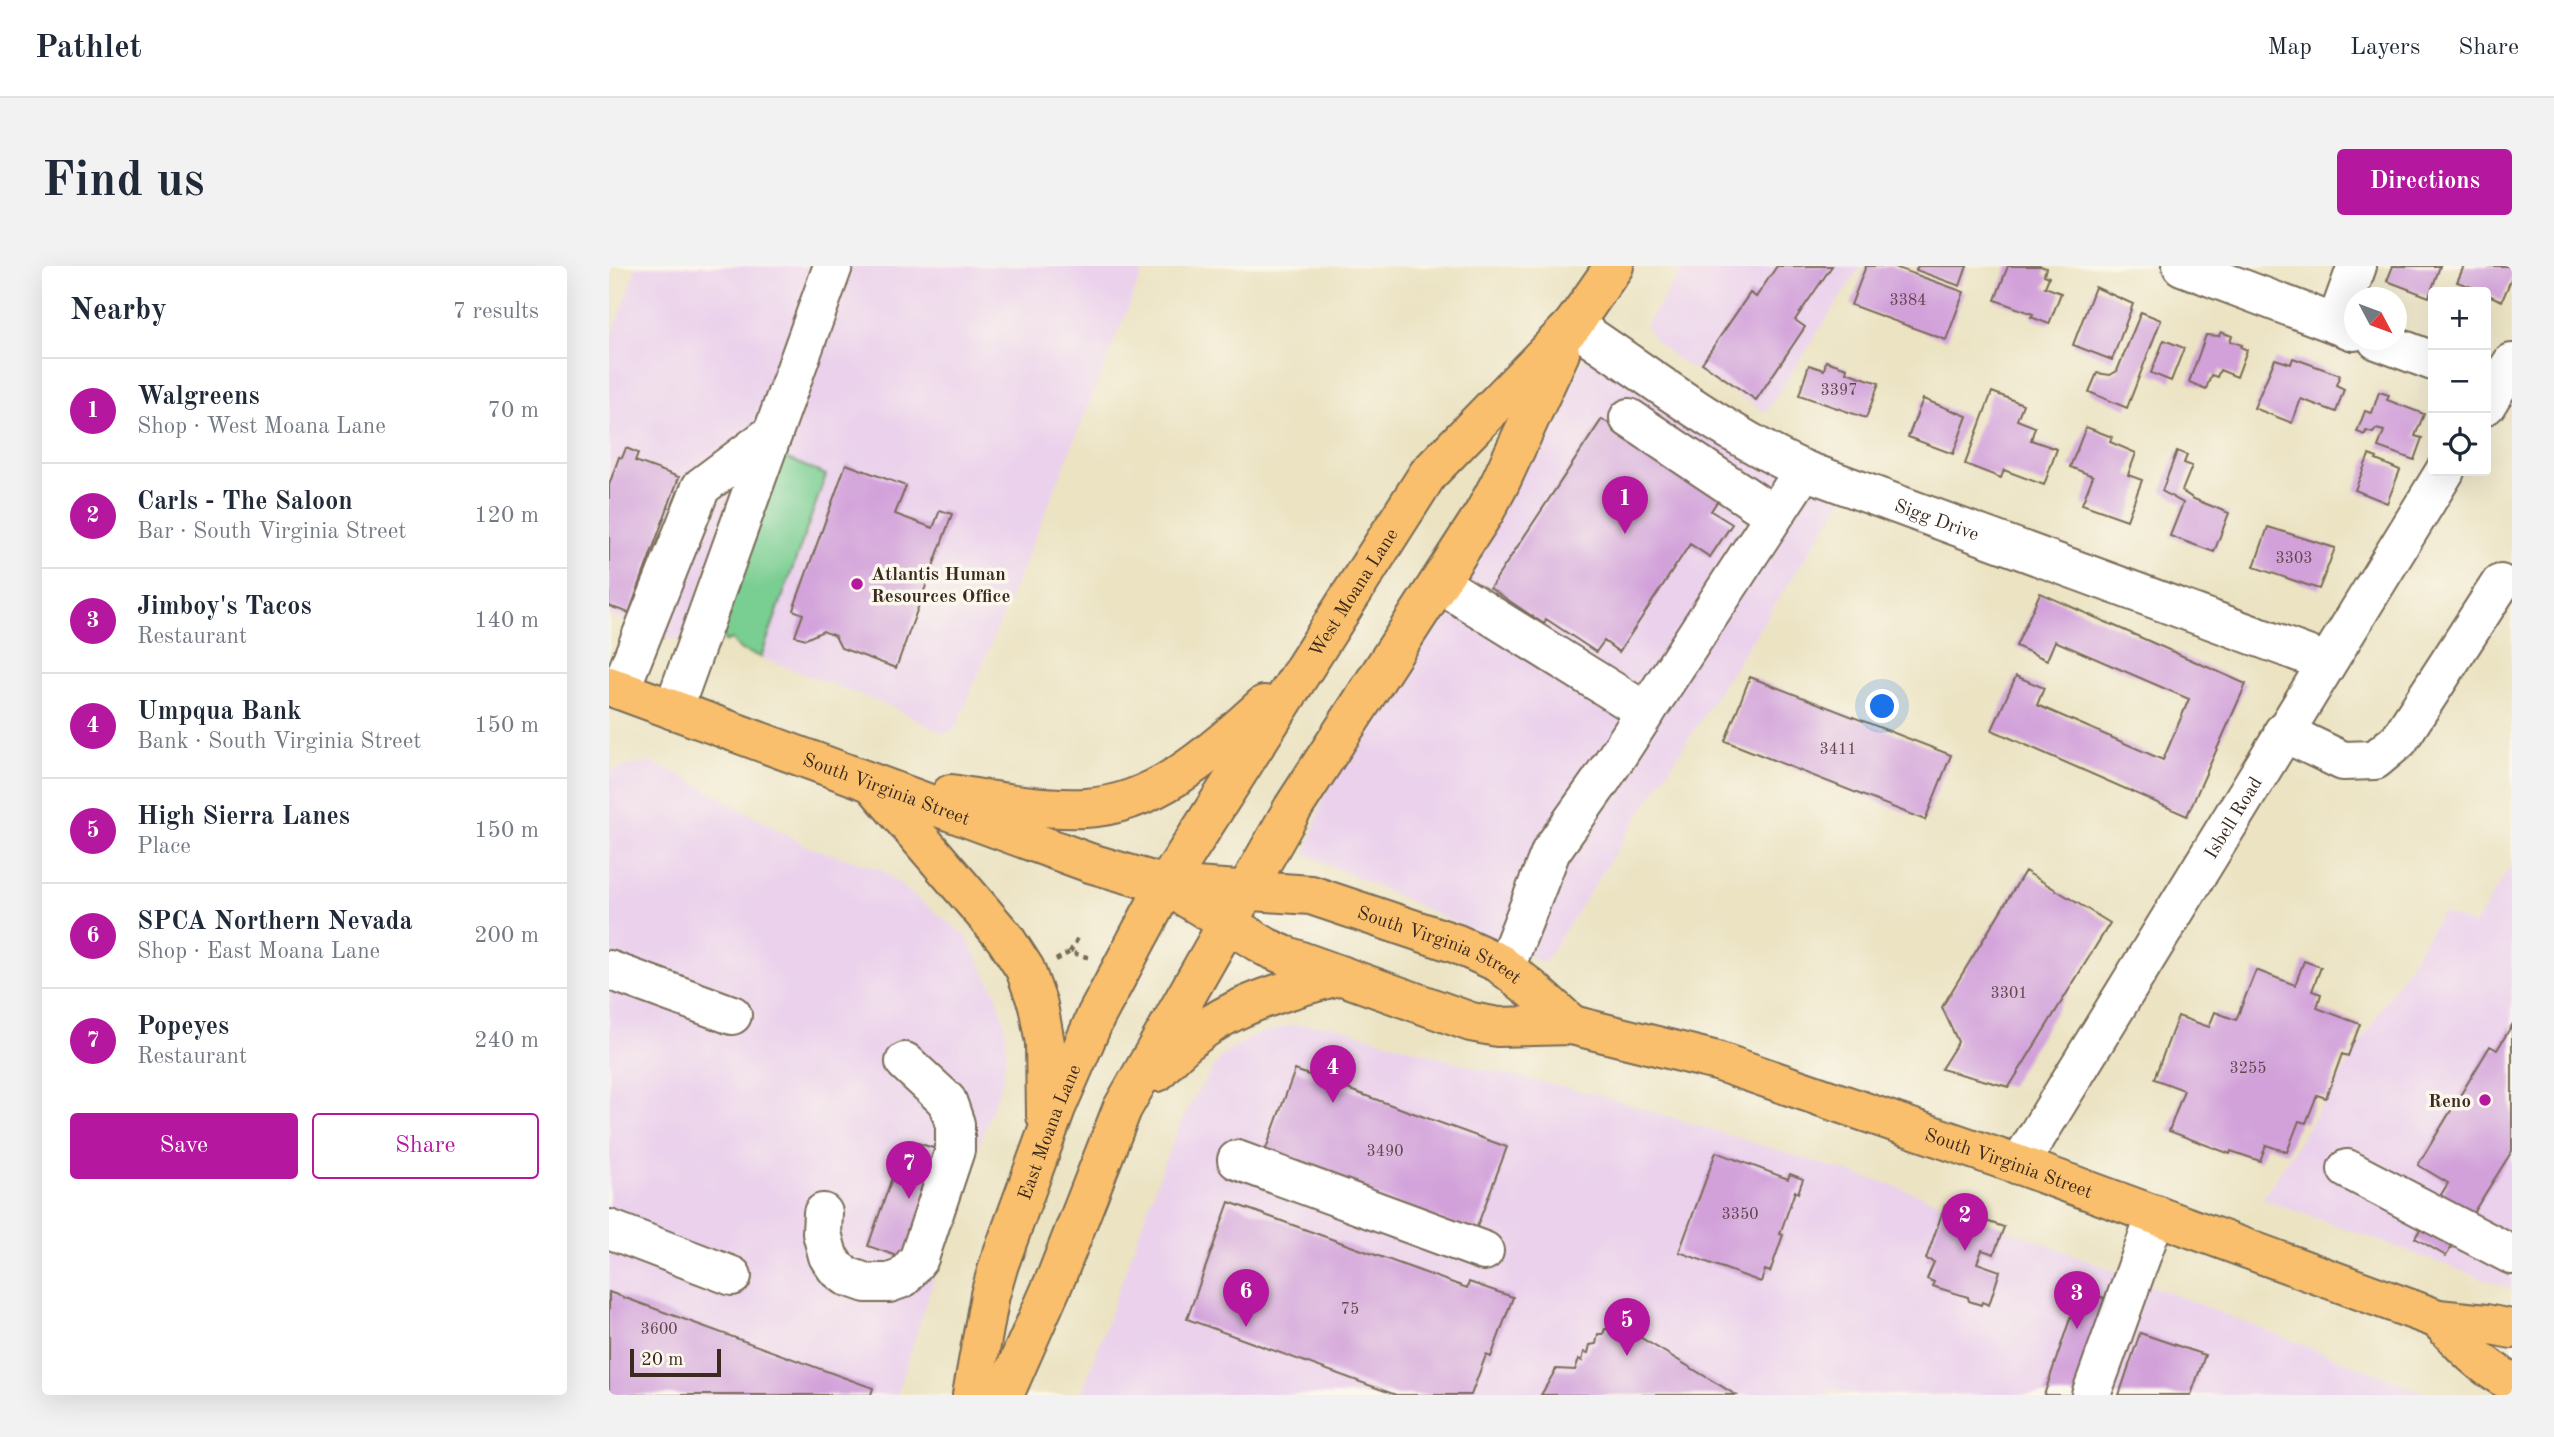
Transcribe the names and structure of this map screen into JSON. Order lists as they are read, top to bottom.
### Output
{
  "streets": {
    "main road": ["West Moana Lane", "South Virginia Street", "East Moana Lane"],
    "street": ["Sigg Drive", "Isbell Road"]
  },
  "crossings": [
    ["Sigg Drive", "West Moana Lane"],
    ["Sigg Drive", "Isbell Road"],
    ["West Moana Lane", "South Virginia Street"],
    ["West Moana Lane", "East Moana Lane"],
    ["South Virginia Street", "Isbell Road"],
    ["South Virginia Street", "East Moana Lane"]
  ],
  "places": ["Atlantis Human Resources Office", "Reno"],
  "house_numbers": [
    "3384",
    "3397",
    "3303",
    "3411",
    "3301",
    "3255",
    "3490",
    "3350",
    "75",
    "3600"
  ],
  "scale_bar": "20 m",
  "north": "bottom right",
  "page": {
    "header": "Pathlet",
    "nav": ["Map", "Layers", "Share"],
    "buttons": [
      "Directions",
      ["Save", "Share"]
    ],
    "title": "Find us",
    "heading": ["Nearby", "7 results"],
    "map_buttons": ["+", "−"],
    "list": [
      {
        "mark": "1",
        "name": "Walgreens",
        "note": "Shop · West Moana Lane",
        "value": "70 m"
      },
      {
        "mark": "2",
        "name": "Carls - The Saloon",
        "note": "Bar · South Virginia Street",
        "value": "120 m"
      },
      {
        "mark": "3",
        "name": "Jimboy's Tacos",
        "note": "Restaurant",
        "value": "140 m"
      },
      {
        "mark": "4",
        "name": "Umpqua Bank",
        "note": "Bank · South Virginia Street",
        "value": "150 m"
      },
      {
        "mark": "5",
        "name": "High Sierra Lanes",
        "note": "Place",
        "value": "150 m"
      },
      {
        "mark": "6",
        "name": "SPCA Northern Nevada",
        "note": "Shop · East Moana Lane",
        "value": "200 m"
      },
      {
        "mark": "7",
        "name": "Popeyes",
        "note": "Restaurant",
        "value": "240 m"
      }
    ],
    "pins": [
      "1",
      "4",
      "7",
      "2",
      "6",
      "3",
      "5"
    ],
    "scale": "20 m"
  }
}
